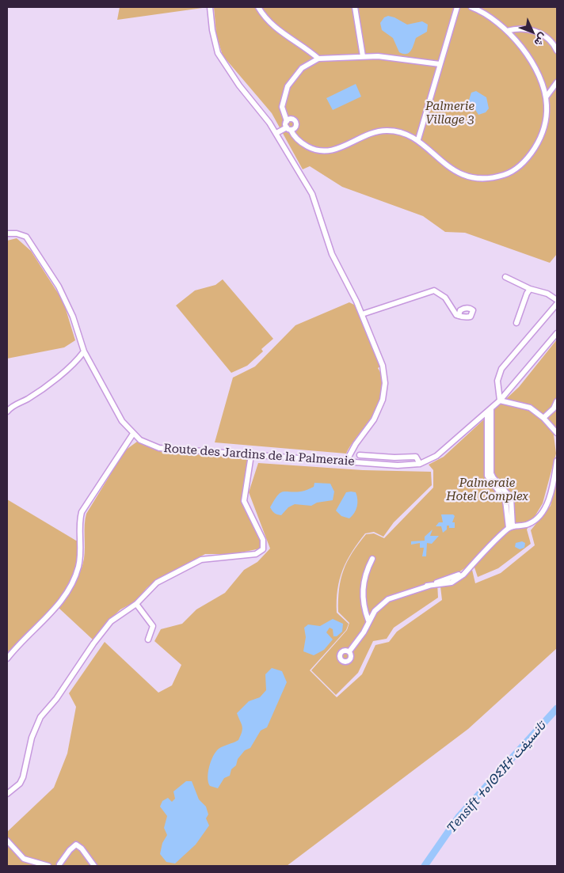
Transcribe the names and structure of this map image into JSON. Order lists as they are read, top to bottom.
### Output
{
  "streets": {
    "street": ["Route des Jardins de la Palmeraie"]
  },
  "water": ["Tensift ⵜⴰⵏⵙⵉⴼⵜ تانسيفت"],
  "parks": ["Palmerie Village 3", "Palmeraie Hotel Complex"],
  "north": "bottom right"
}
